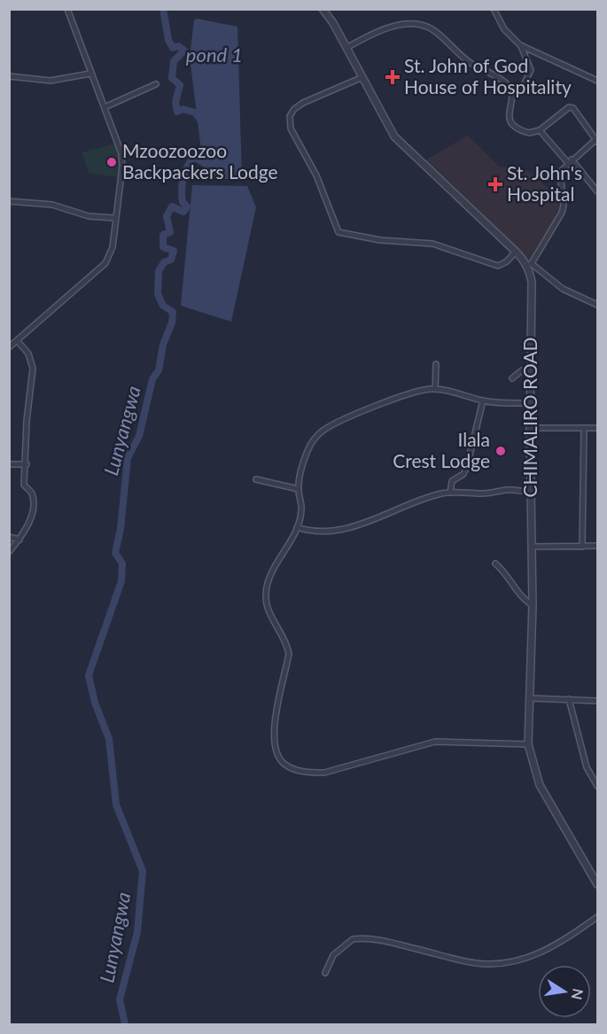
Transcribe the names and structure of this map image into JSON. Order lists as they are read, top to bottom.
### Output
{
  "streets": {
    "street": ["CHIMALIRO ROAD"]
  },
  "water": ["pond 1", "Lunyangwa"],
  "places": {
    "health": ["St. John of God House of Hospitality", "St. John's Hospital"],
    "other": ["Mzoozoozoo Backpackers Lodge", "Ilala Crest Lodge"]
  },
  "north": "right"
}
